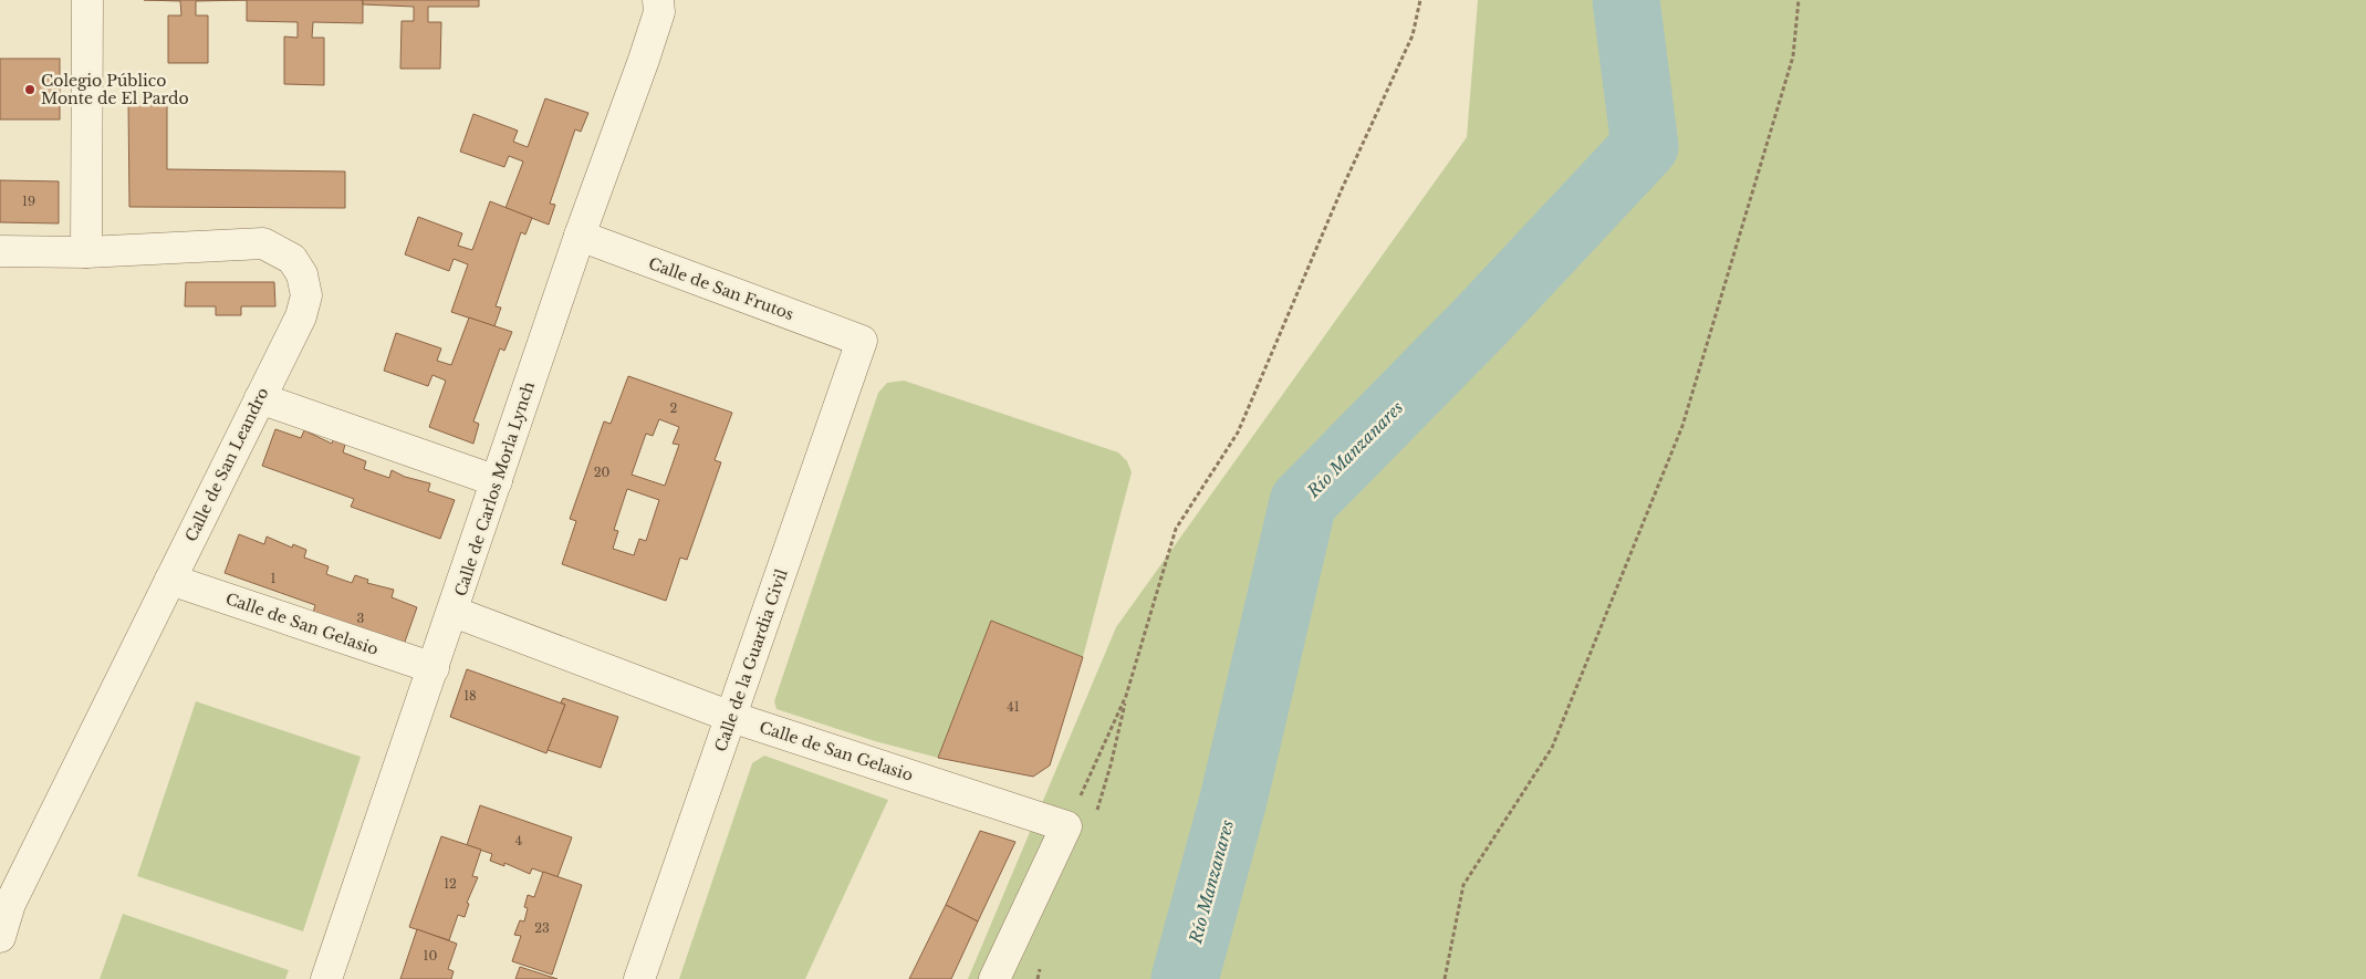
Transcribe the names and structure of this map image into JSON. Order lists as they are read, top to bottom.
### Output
{
  "streets": {
    "street": [
      "Calle de San Frutos",
      "Calle de San Leandro",
      "Calle de Carlos Morla Lynch",
      "Calle de San Gelasio",
      "Calle de la Guardia Civil"
    ]
  },
  "crossings": [
    ["Calle de San Frutos", "Calle de Carlos Morla Lynch"],
    ["Calle de San Frutos", "Calle de la Guardia Civil"],
    ["Calle de San Leandro", "Calle de San Gelasio"],
    ["Calle de Carlos Morla Lynch", "Calle de San Gelasio"],
    ["Calle de San Gelasio", "Calle de la Guardia Civil"]
  ],
  "water": ["Río Manzanares"],
  "places": ["Colegio Público Monte de El Pardo"],
  "house_numbers": [
    "19",
    "2",
    "20",
    "1",
    "3",
    "18",
    "41",
    "4",
    "12",
    "23",
    "10"
  ]
}
